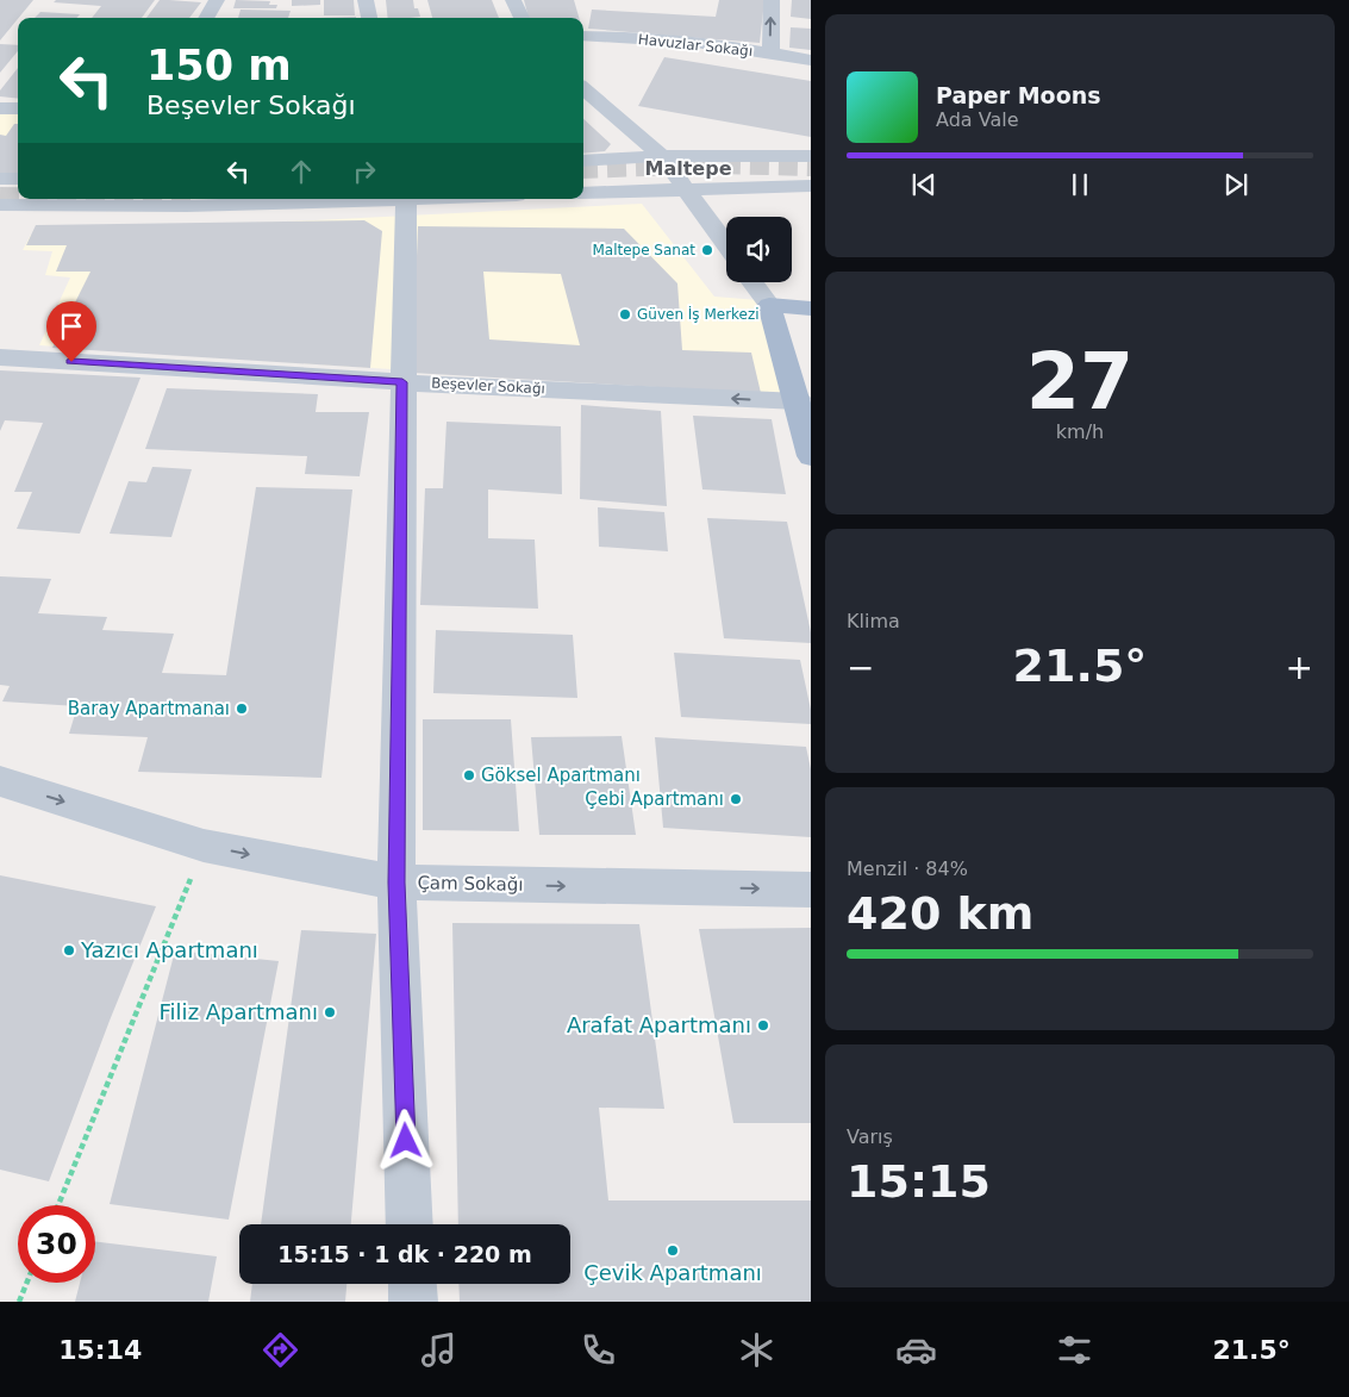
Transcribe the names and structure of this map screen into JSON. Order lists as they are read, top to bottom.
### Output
{
  "streets": {
    "street": ["Havuzlar Sokağı", "Beşevler Sokağı", "Çam Sokağı"]
  },
  "one_way": ["Çam Sokağı"],
  "districts": ["Maltepe"],
  "places": [
    "Maltepe Sanat",
    "Güven İş Merkezi",
    "Baray Apartmanaı",
    "Göksel Apartmanı",
    "Çebi Apartmanı",
    "Yazıcı Apartmanı",
    "Filiz Apartmanı",
    "Arafat Apartmanı",
    "Çevik Apartmanı"
  ],
  "page": {
    "turn": ["150 m", "Beşevler Sokağı"],
    "song": ["Paper Moons", "Ada Vale"],
    "tile": [
      ["27", "km/h"],
      "Klima",
      ["Menzil · 84%", "420 km"],
      ["Varış", "15:15"]
    ],
    "heat": ["−", "21.5°", "+"],
    "limit": "30",
    "trip": "15:15 · 1 dk · 220 m",
    "tabs": ["15:14", "21.5°"]
  }
}
